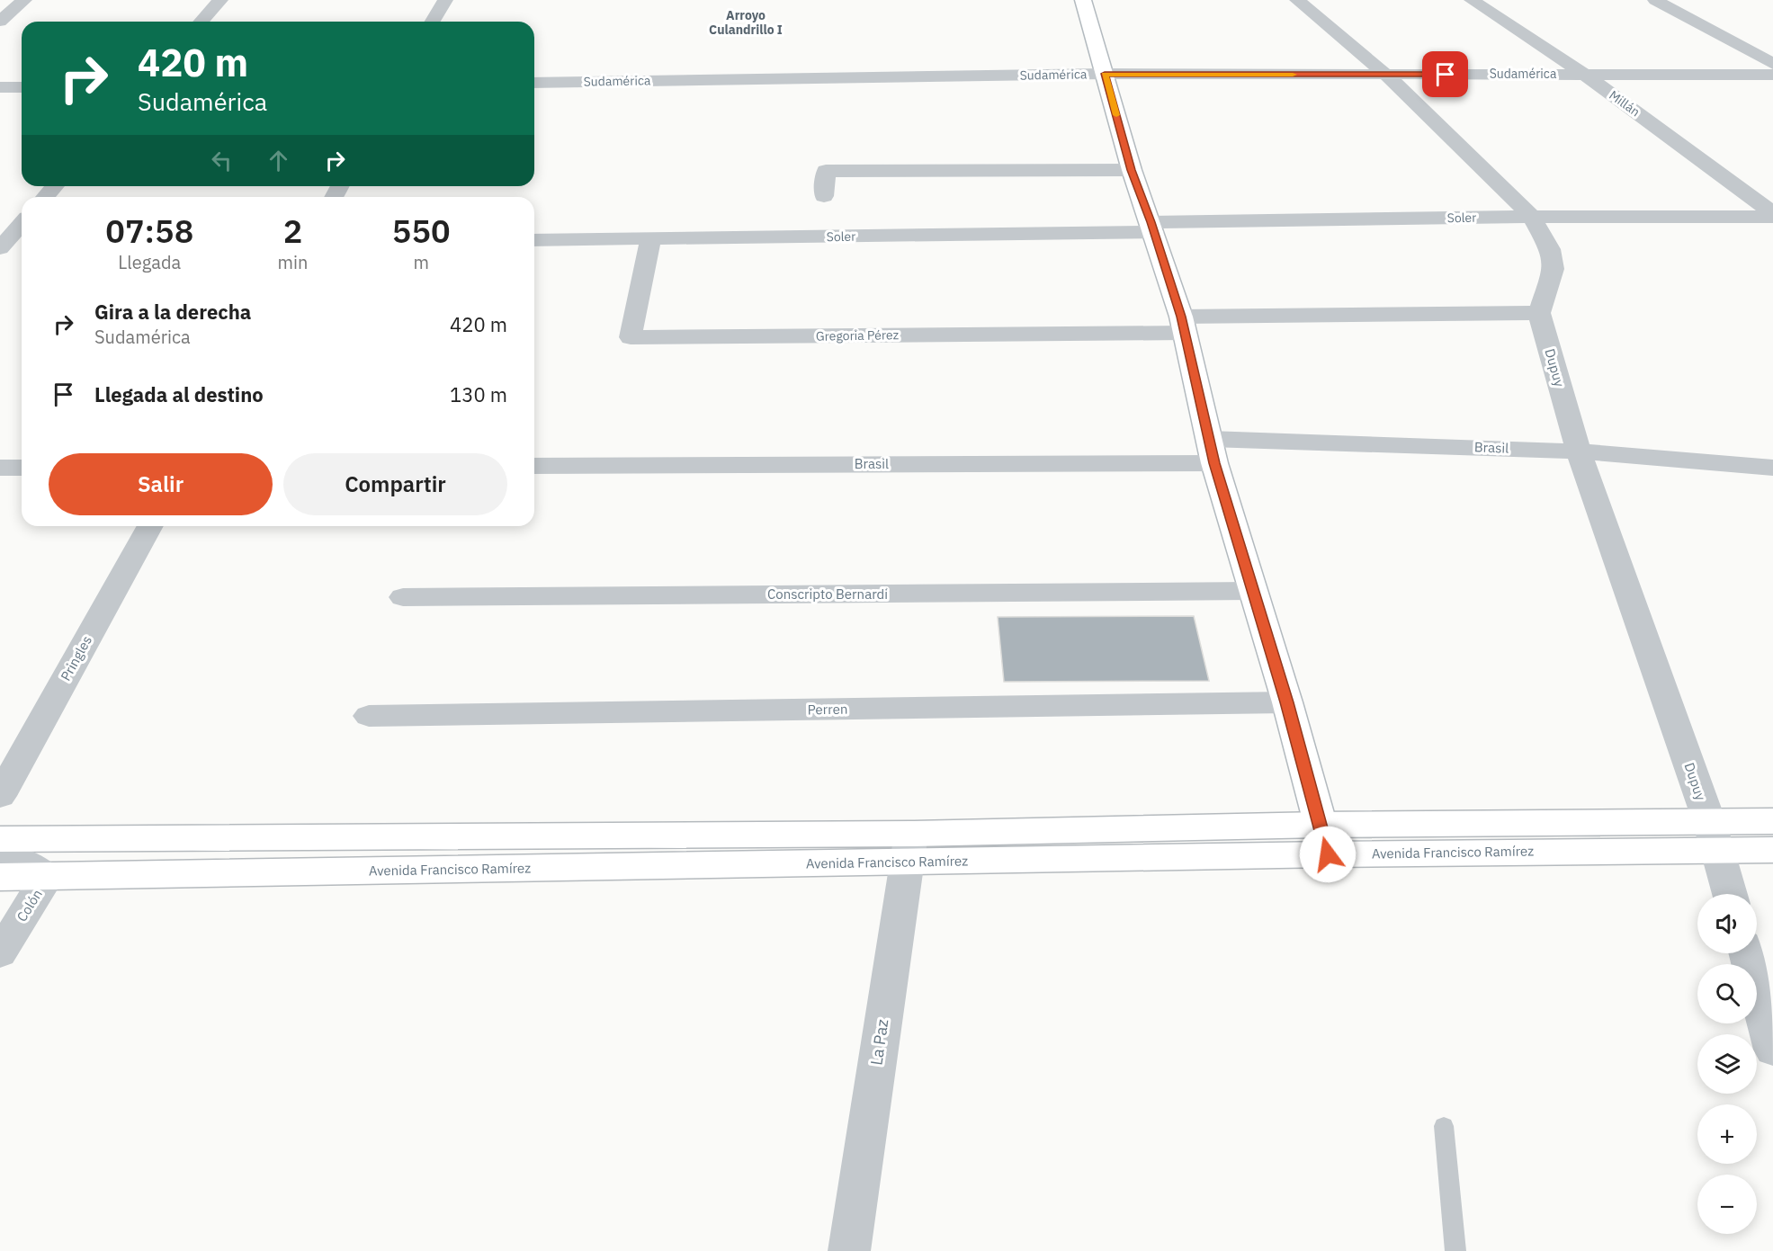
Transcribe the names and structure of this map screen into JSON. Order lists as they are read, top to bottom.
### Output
{
  "streets": {
    "main road": ["Avenida Francisco Ramírez"],
    "street": [
      "Sudamérica",
      "Millán",
      "Soler",
      "Gregoria Pérez",
      "Dupuy",
      "Brasil",
      "Conscripto Bernardi",
      "Pringles",
      "Perren",
      "Colón",
      "La Paz"
    ]
  },
  "crossings": [
    ["Sudamérica", "Millán"],
    ["Millán", "Soler"],
    ["Soler", "Gregoria Pérez"],
    ["Dupuy", "Brasil"],
    ["Dupuy", "Avenida Francisco Ramírez"],
    ["Avenida Francisco Ramírez", "Colón"],
    ["Avenida Francisco Ramírez", "La Paz"]
  ],
  "districts": ["Arroyo Culandrillo I"],
  "page": {
    "turn": ["420 m", "Sudamérica"],
    "eta": [
      "07:58",
      "Llegada",
      "2",
      "min",
      "550",
      "m"
    ],
    "list": [
      {
        "name": "Gira a la derecha",
        "note": "Sudamérica",
        "value": "420 m"
      },
      {
        "name": "Llegada al destino",
        "value": "130 m"
      }
    ],
    "buttons": ["Salir", "Compartir"],
    "map_buttons": ["+", "−"]
  }
}
